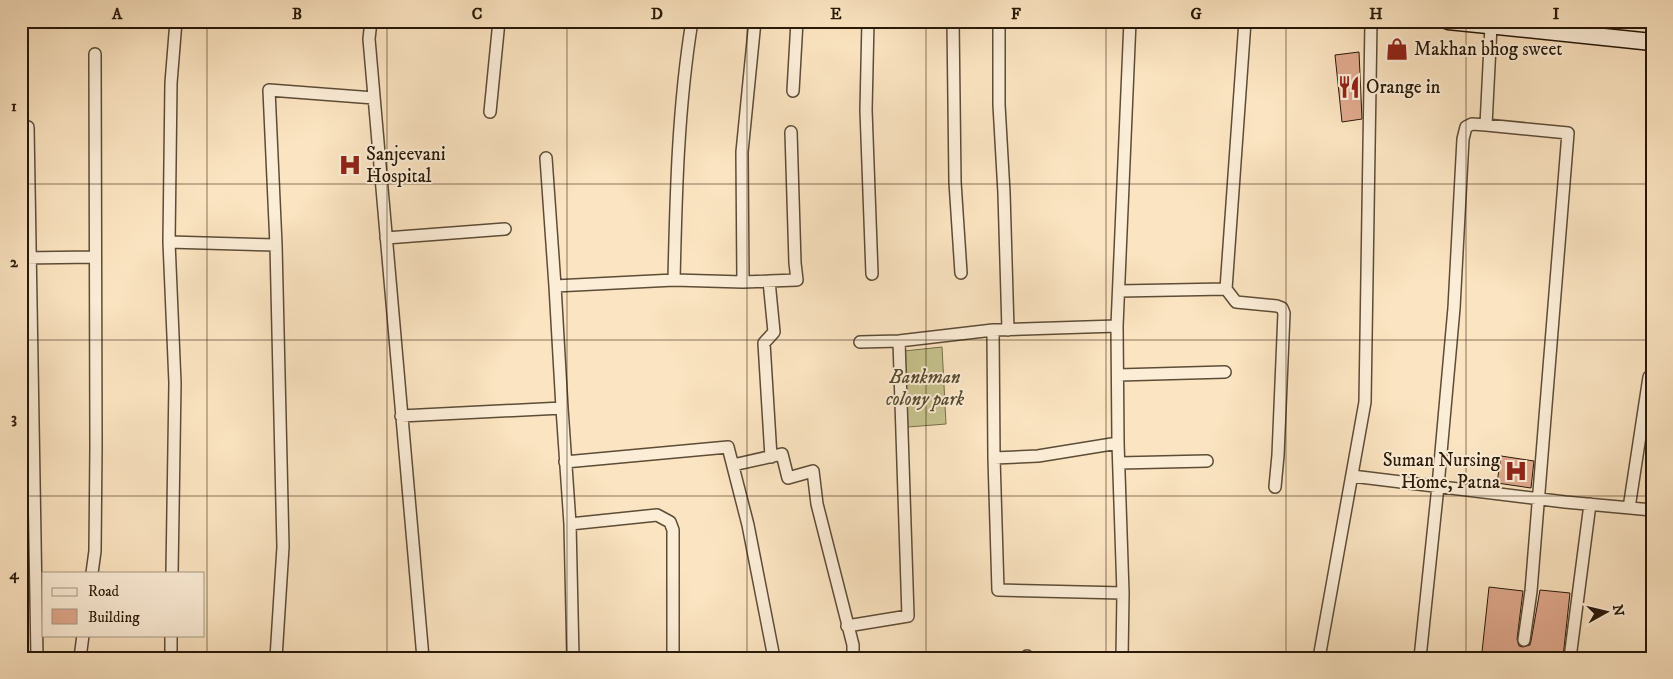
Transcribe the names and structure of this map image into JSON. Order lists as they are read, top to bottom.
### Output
{
  "parks": ["Bankman colony park"],
  "places": {
    "shop": ["Makhan bhog sweet"],
    "restaurant": ["Orange in"],
    "hospital": ["Sanjeevani Hospital", "Suman Nursing Home, Patna"]
  },
  "legend": ["Road", "Building"],
  "north": "right",
  "grid": {
    "columns": [
      "A",
      "B",
      "C",
      "D",
      "E",
      "F",
      "G",
      "H",
      "I"
    ],
    "rows": [
      "1",
      "2",
      "3",
      "4"
    ]
  }
}
